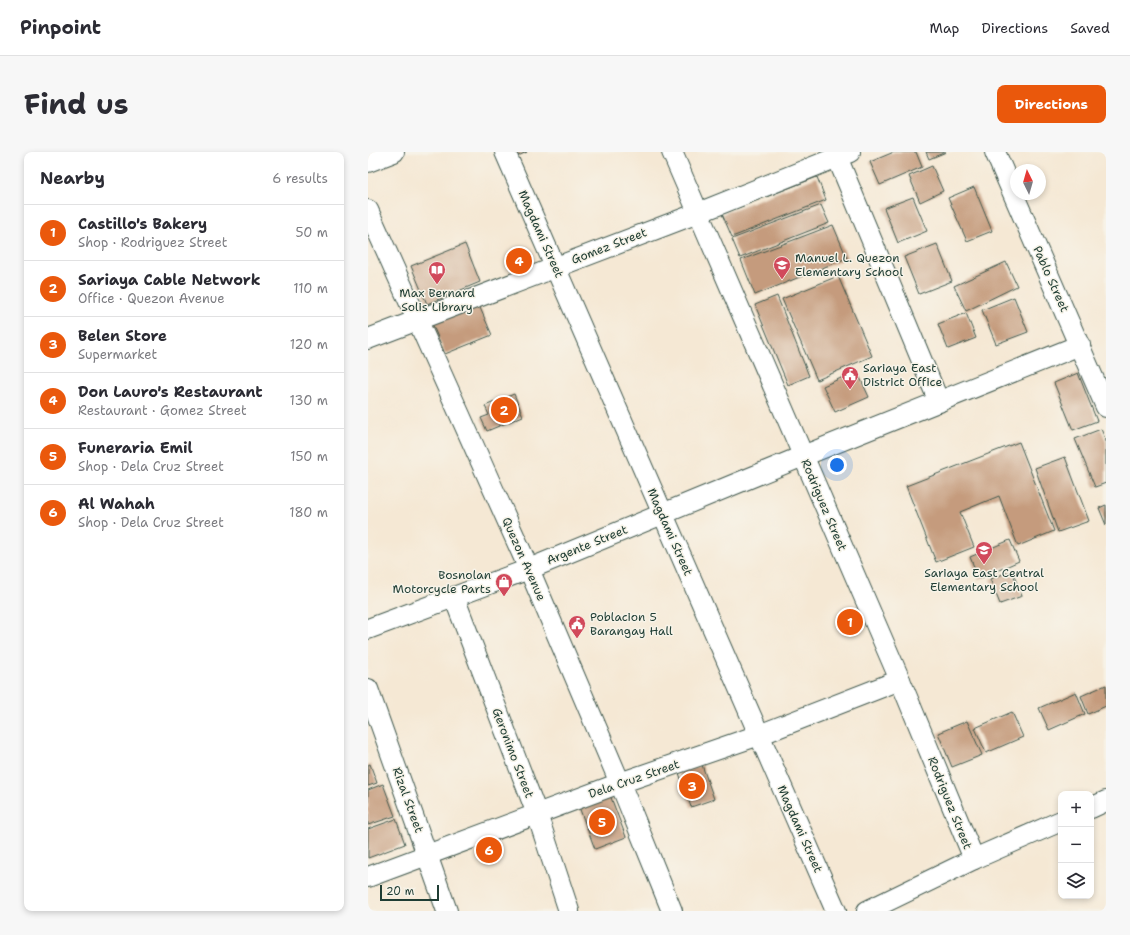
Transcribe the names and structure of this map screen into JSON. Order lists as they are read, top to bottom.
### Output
{
  "streets": {
    "street": [
      "Magdami Street",
      "Gomez Street",
      "Pablo Street",
      "Rodriguez Street",
      "Argente Street",
      "Quezon Avenue",
      "Geronimo Street",
      "Dela Cruz Street",
      "Rizal Street"
    ]
  },
  "crossings": [
    ["Magdami Street", "Gomez Street"],
    ["Magdami Street", "Argente Street"],
    ["Magdami Street", "Dela Cruz Street"],
    ["Gomez Street", "Rodriguez Street"],
    ["Gomez Street", "Quezon Avenue"],
    ["Pablo Street", "Argente Street"],
    ["Rodriguez Street", "Argente Street"],
    ["Rodriguez Street", "Dela Cruz Street"],
    ["Argente Street", "Quezon Avenue"],
    ["Argente Street", "Geronimo Street"],
    ["Quezon Avenue", "Dela Cruz Street"],
    ["Geronimo Street", "Dela Cruz Street"],
    ["Dela Cruz Street", "Rizal Street"]
  ],
  "places": {
    "school or university": ["Manuel L. Quezon Elementary School", "Sariaya East Central Elementary School"],
    "library": ["Max Bernard Solis Library"],
    "public building": ["Sariaya East District Office", "Poblacion 5 Barangay Hall"],
    "shop": ["Bosnolan Motorcycle Parts"]
  },
  "scale_bar": "20 m",
  "north": "top",
  "page": {
    "header": "Pinpoint",
    "nav": ["Map", "Directions", "Saved"],
    "title": "Find us",
    "buttons": "Directions",
    "heading": ["Nearby", "6 results"],
    "list": [
      {
        "mark": "1",
        "name": "Castillo's Bakery",
        "note": "Shop · Rodriguez Street",
        "value": "50 m"
      },
      {
        "mark": "2",
        "name": "Sariaya Cable Network",
        "note": "Office · Quezon Avenue",
        "value": "110 m"
      },
      {
        "mark": "3",
        "name": "Belen Store",
        "note": "Supermarket",
        "value": "120 m"
      },
      {
        "mark": "4",
        "name": "Don Lauro's Restaurant",
        "note": "Restaurant · Gomez Street",
        "value": "130 m"
      },
      {
        "mark": "5",
        "name": "Funeraria Emil",
        "note": "Shop · Dela Cruz Street",
        "value": "150 m"
      },
      {
        "mark": "6",
        "name": "Al Wahah",
        "note": "Shop · Dela Cruz Street",
        "value": "180 m"
      }
    ],
    "pins": [
      "4",
      "2",
      "1",
      "3",
      "5",
      "6"
    ],
    "map_buttons": ["+", "−"],
    "scale": "20 m"
  }
}
